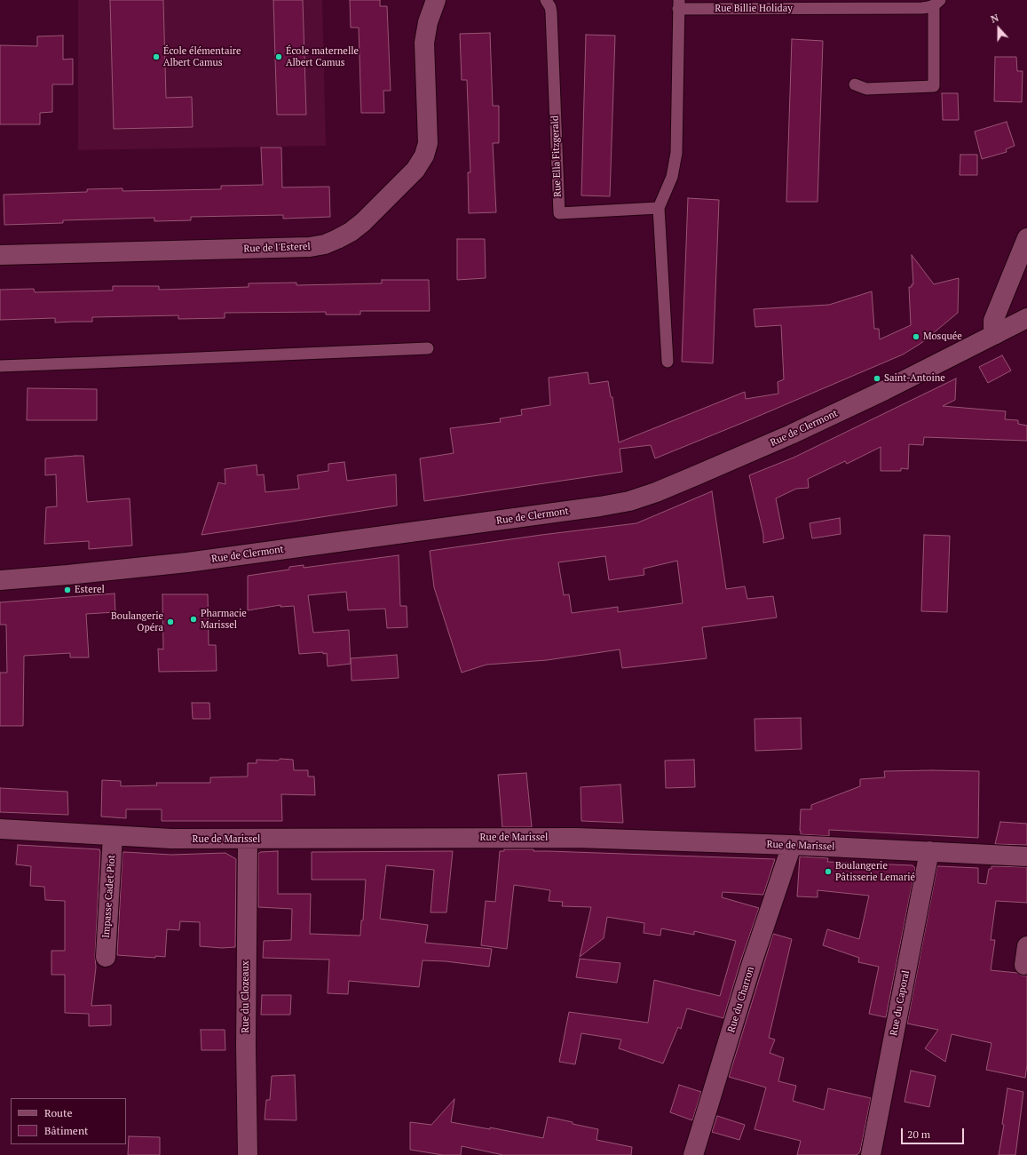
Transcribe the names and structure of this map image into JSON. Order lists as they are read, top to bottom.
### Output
{
  "streets": {
    "street": [
      "Rue de l'Esterel",
      "Rue de Clermont",
      "Rue de Marissel",
      "Impasse Cadet Piot",
      "Rue du Clozeaux",
      "Rue du Charron",
      "Rue du Caporal"
    ],
    "lane": ["Rue Billie Holiday", "Rue Ella Fitzgerald"]
  },
  "crossings": [
    ["Rue de Marissel", "Impasse Cadet Piot"],
    ["Rue de Marissel", "Rue du Clozeaux"],
    ["Rue de Marissel", "Rue du Charron"],
    ["Rue de Marissel", "Rue du Caporal"]
  ],
  "places": [
    "École élémentaire Albert Camus",
    "École maternelle Albert Camus",
    "Mosquée",
    "Saint-Antoine",
    "Esterel",
    "Pharmacie Marissel",
    "Boulangerie Opéra",
    "Boulangerie Pâtisserie Lemarié"
  ],
  "legend": ["Route", "Bâtiment"],
  "scale_bar": "20 m",
  "north": "top"
}
